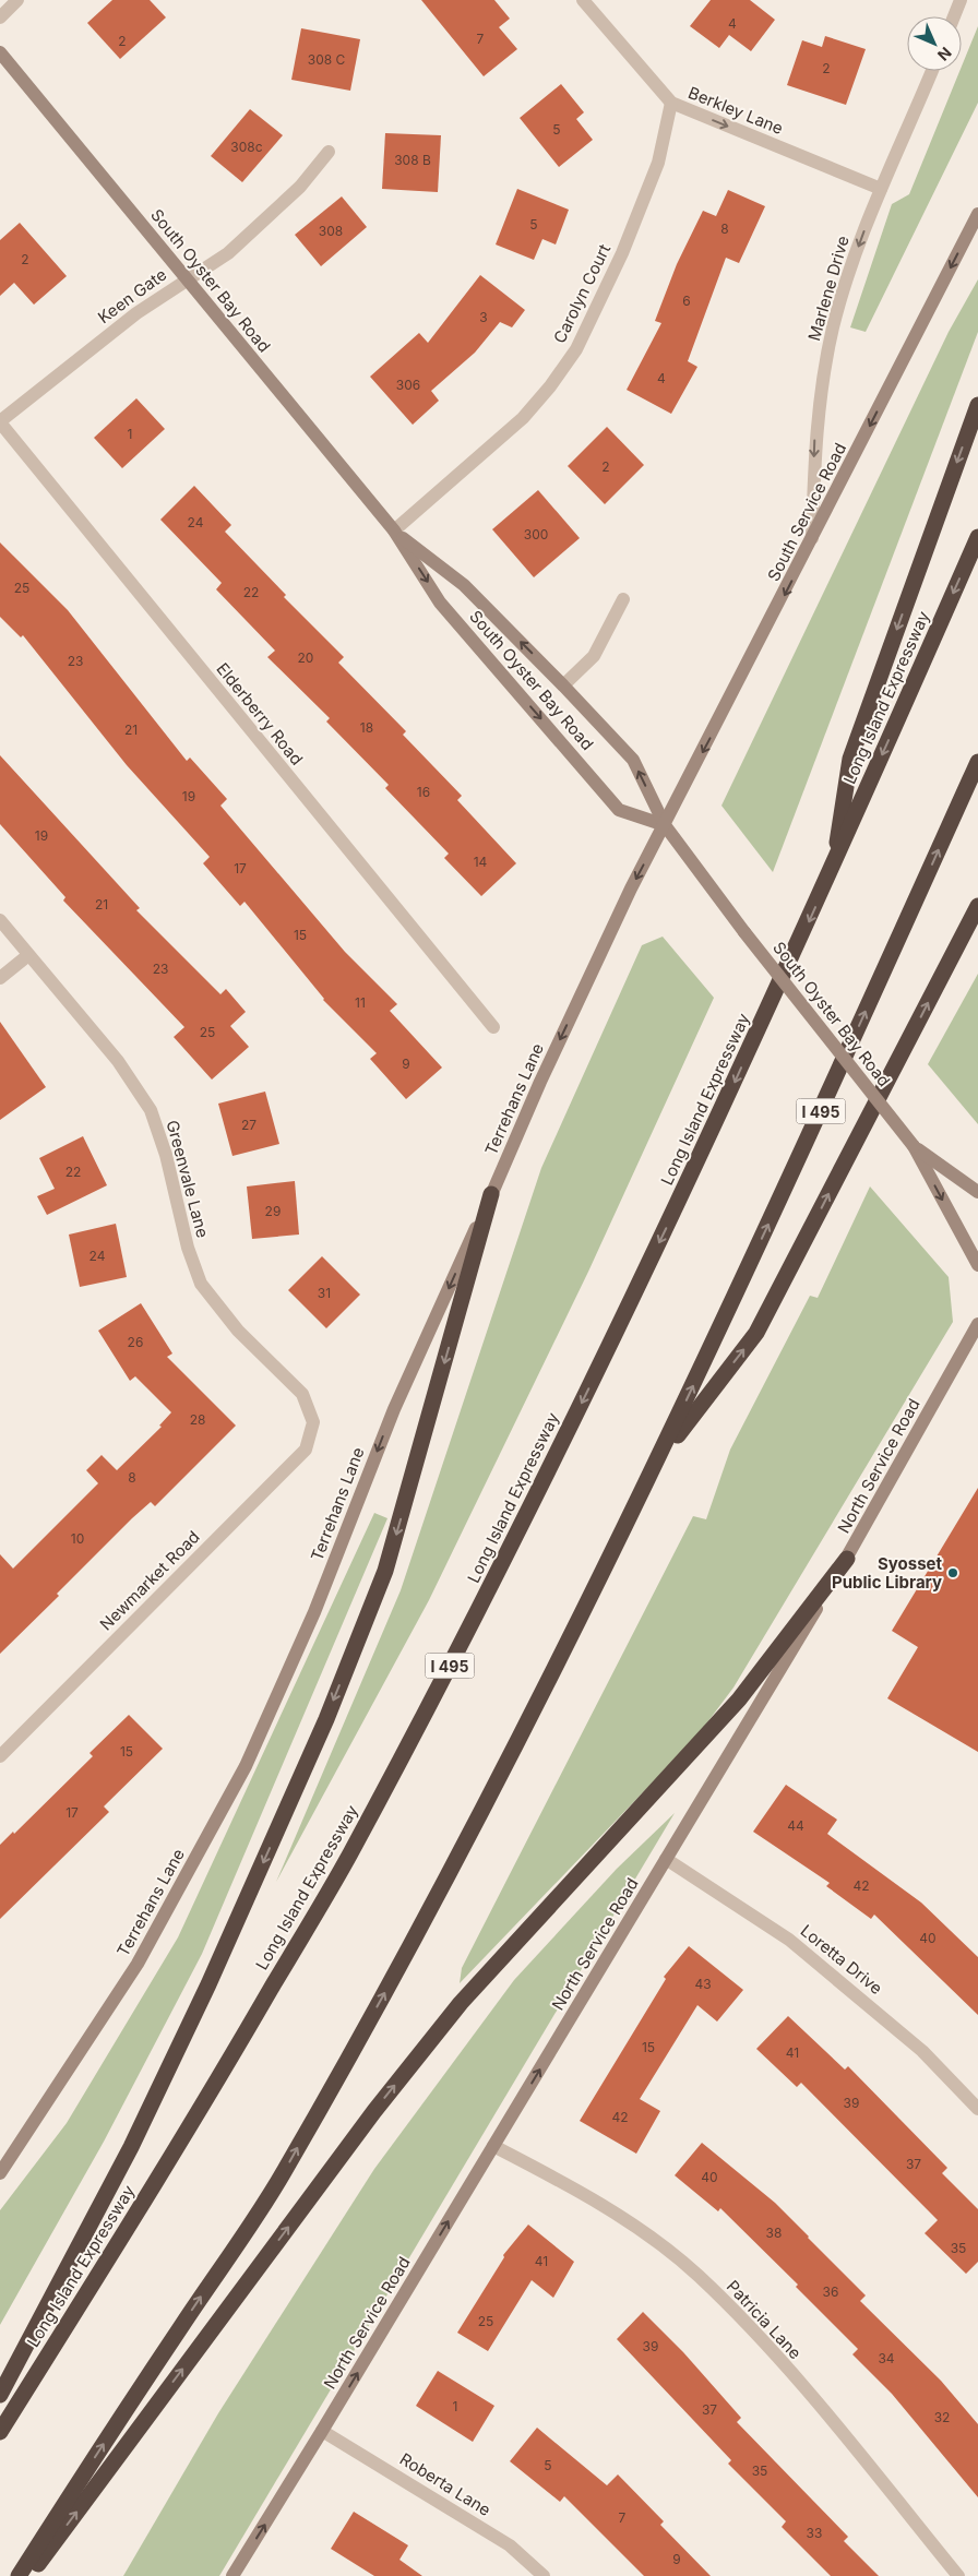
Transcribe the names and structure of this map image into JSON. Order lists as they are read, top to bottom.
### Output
{
  "streets": {
    "highway": ["Long Island Expressway", "I 495"],
    "main road": [
      "South Oyster Bay Road",
      "South Service Road",
      "Terrehans Lane",
      "North Service Road"
    ],
    "street": [
      "Berkley Lane",
      "Marlene Drive",
      "Carolyn Court",
      "Keen Gate",
      "Elderberry Road",
      "Greenvale Lane",
      "Newmarket Road",
      "Loretta Drive",
      "Patricia Lane",
      "Roberta Lane"
    ]
  },
  "crossings": [
    ["Berkley Lane", "Marlene Drive"],
    ["Berkley Lane", "Carolyn Court"],
    ["South Oyster Bay Road", "Carolyn Court"],
    ["South Oyster Bay Road", "Keen Gate"],
    ["South Oyster Bay Road", "South Service Road"],
    ["South Oyster Bay Road", "Terrehans Lane"],
    ["Marlene Drive", "South Service Road"],
    ["Keen Gate", "Elderberry Road"],
    ["South Service Road", "Terrehans Lane"],
    ["Greenvale Lane", "Newmarket Road"],
    ["North Service Road", "Loretta Drive"],
    ["North Service Road", "Patricia Lane"],
    ["North Service Road", "Roberta Lane"]
  ],
  "one_way": [
    "Berkley Lane",
    "Marlene Drive",
    "South Service Road",
    "Terrehans Lane",
    "North Service Road"
  ],
  "places": ["Syosset Public Library"],
  "house_numbers": [
    "4",
    "7",
    "2",
    "308 C",
    "2",
    "5",
    "308c",
    "308 B",
    "5",
    "8",
    "308",
    "2",
    "6",
    "3",
    "4",
    "306",
    "1",
    "2",
    "24",
    "300",
    "25",
    "22",
    "20",
    "23",
    "18",
    "21",
    "16",
    "19",
    "19",
    "14",
    "17",
    "21",
    "15",
    "23",
    "11",
    "25",
    "9",
    "27",
    "22",
    "29",
    "24",
    "31",
    "26",
    "28",
    "8",
    "10",
    "15",
    "17",
    "44",
    "42",
    "40",
    "43",
    "15",
    "41",
    "39",
    "42",
    "37",
    "40",
    "38",
    "35",
    "41",
    "36",
    "25",
    "39",
    "34",
    "1",
    "37",
    "32",
    "5",
    "35",
    "7",
    "33",
    "9"
  ],
  "north": "bottom right"
}
